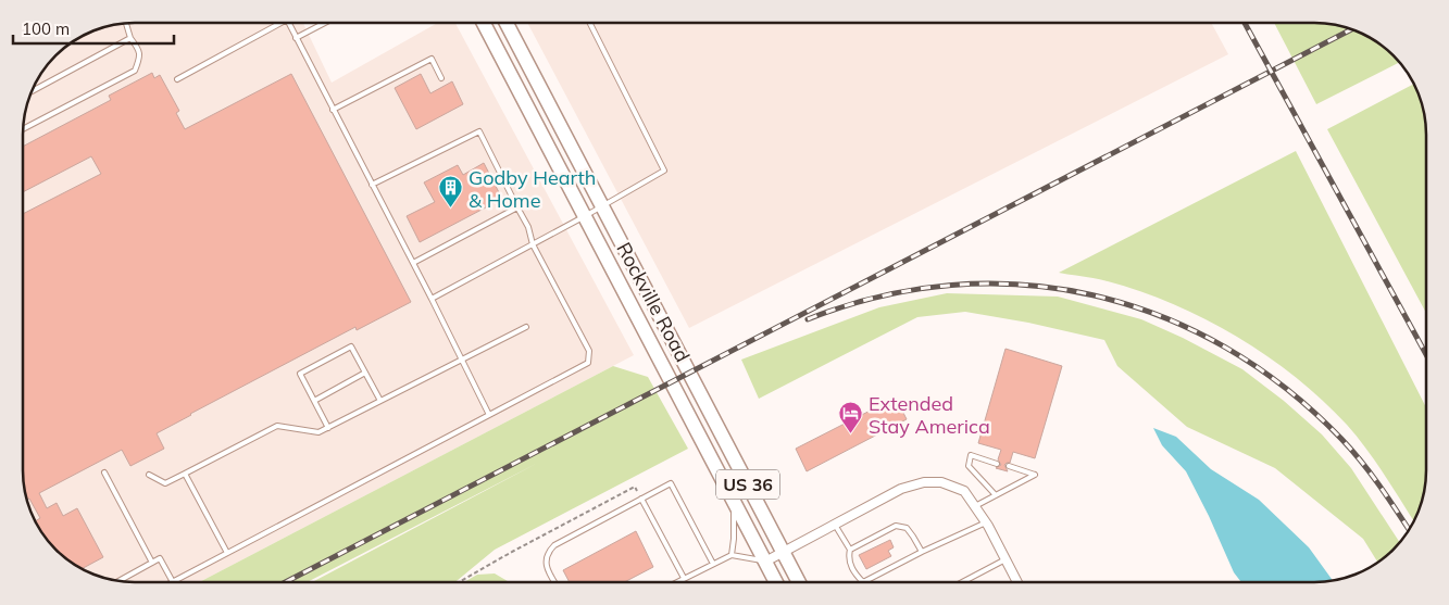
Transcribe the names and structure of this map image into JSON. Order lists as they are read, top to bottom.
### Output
{
  "streets": {
    "main road": ["Rockville Road", "US 36"]
  },
  "places": {
    "building": ["Godby Hearth & Home"],
    "hotel": ["Extended Stay America"]
  },
  "scale_bar": "100 m"
}
